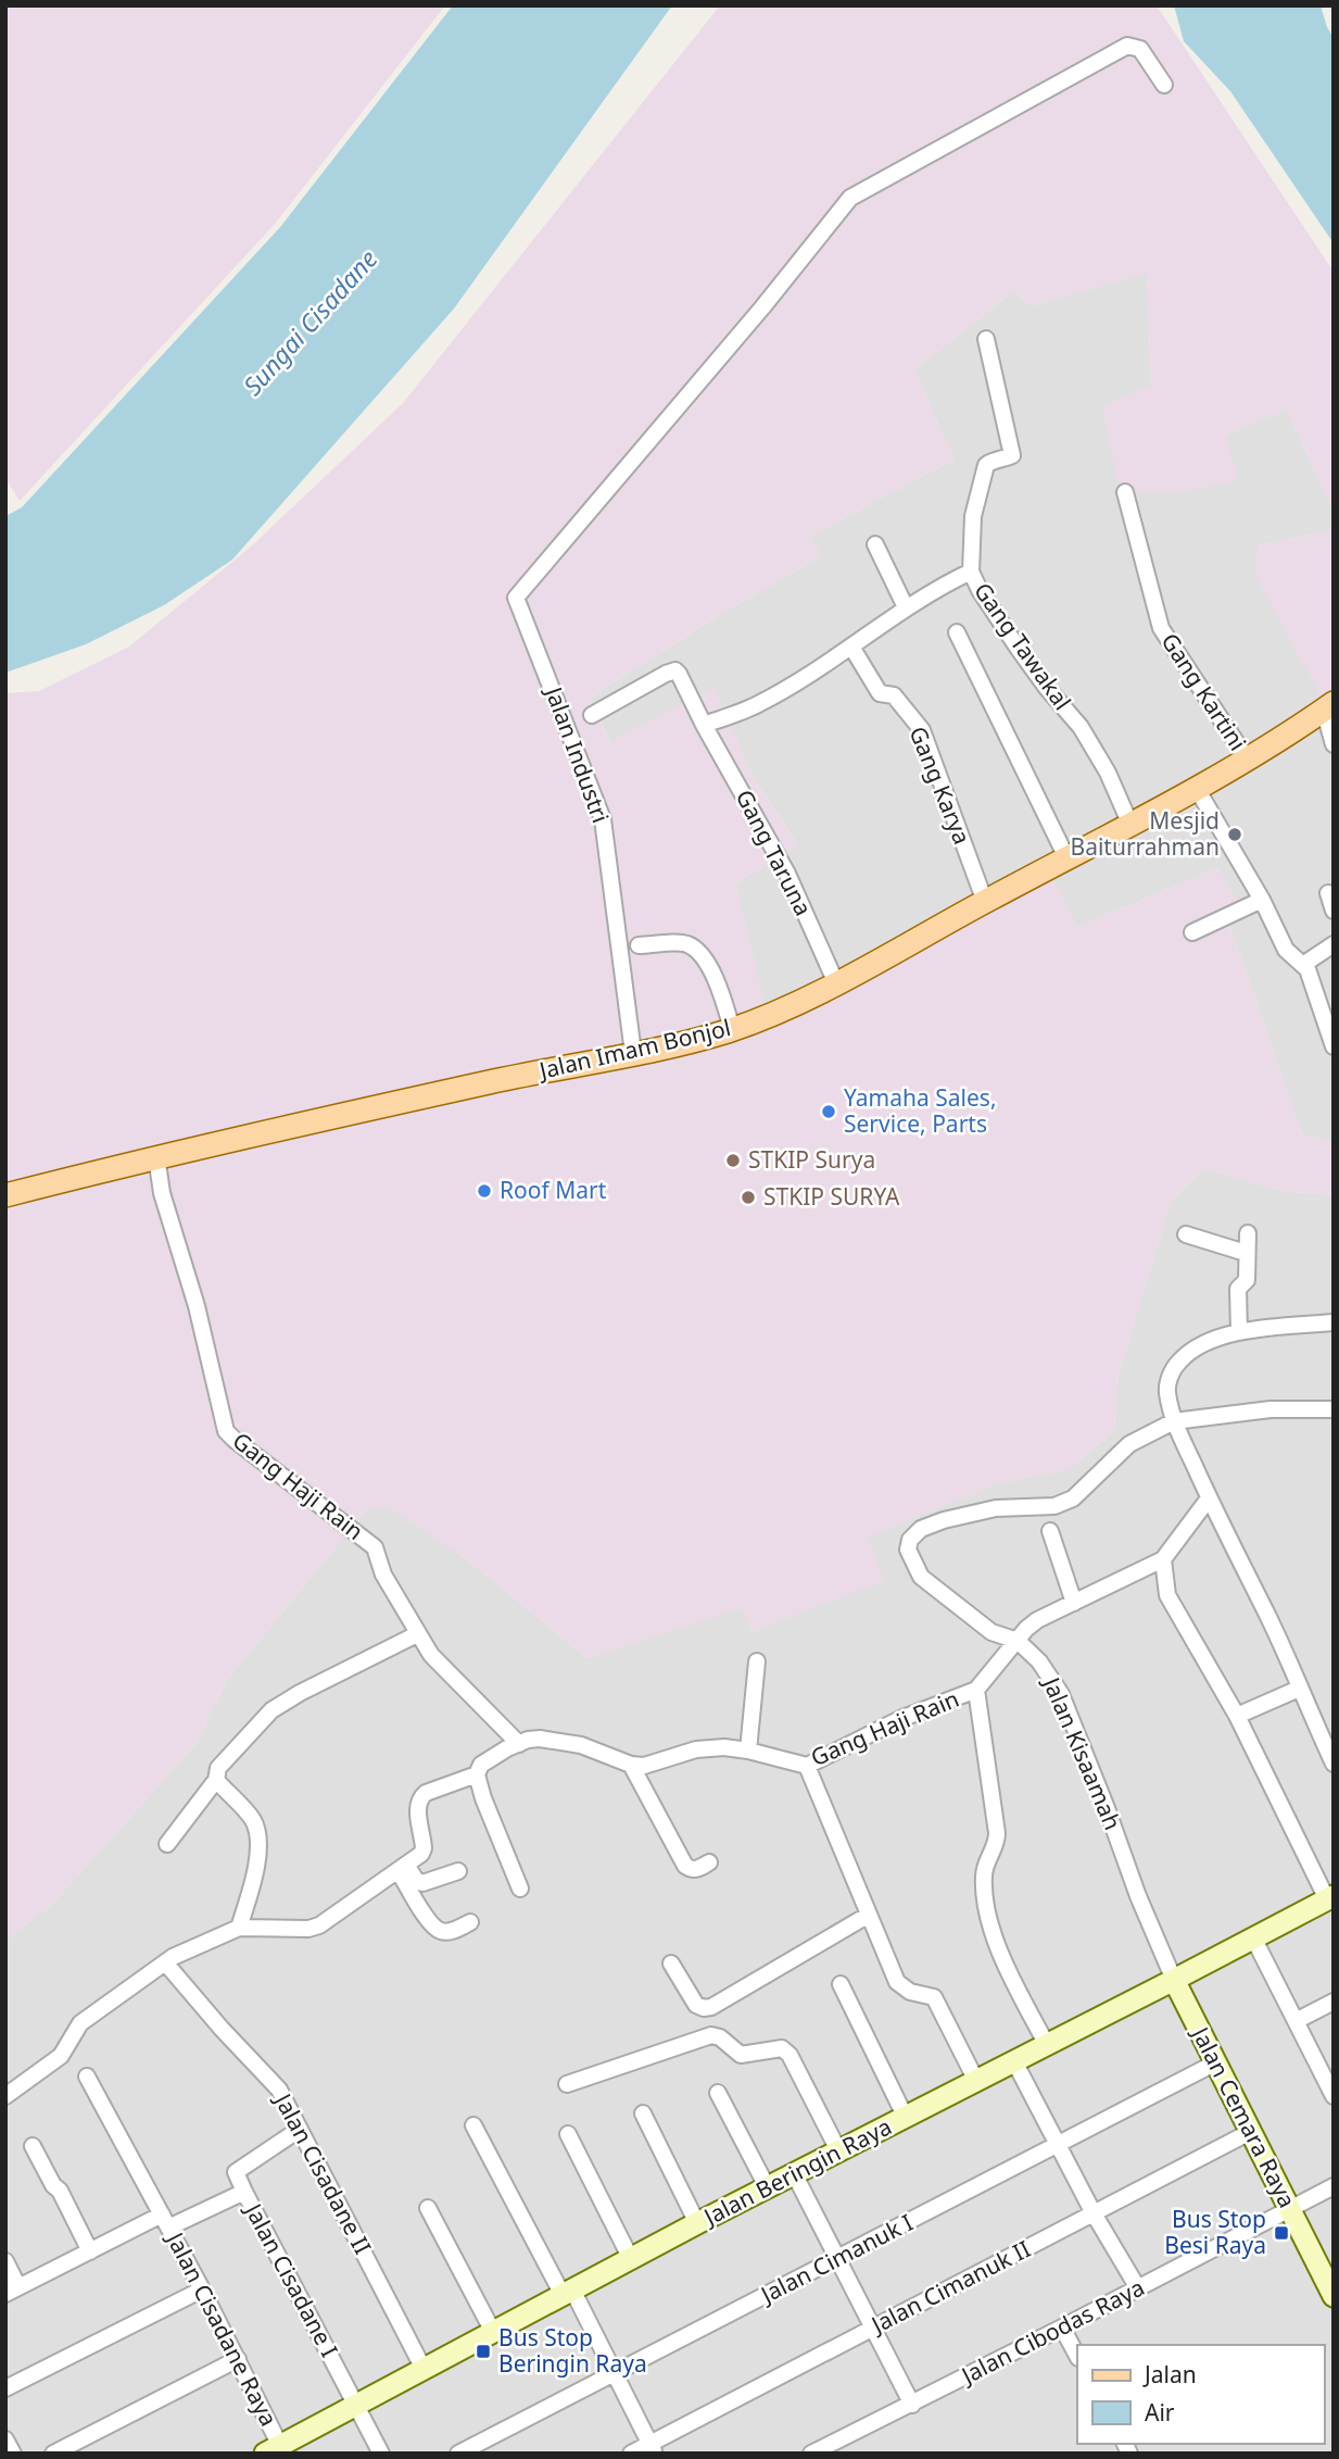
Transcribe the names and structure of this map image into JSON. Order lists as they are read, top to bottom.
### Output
{
  "streets": {
    "main road": ["Jalan Imam Bonjol"],
    "street": [
      "Gang Tawakal",
      "Gang Kartini",
      "Jalan Industri",
      "Gang Karya",
      "Gang Taruna",
      "Gang Haji Rain",
      "Jalan Kisaamah",
      "Jalan Cemara Raya",
      "Jalan Beringin Raya",
      "Jalan Cisadane II",
      "Jalan Cimanuk I",
      "Jalan Cisadane I",
      "Jalan Cimanuk II",
      "Jalan Cisadane Raya",
      "Jalan Cibodas Raya"
    ]
  },
  "crossings": [
    ["Gang Tawakal", "Jalan Imam Bonjol"],
    ["Gang Kartini", "Jalan Imam Bonjol"],
    ["Jalan Industri", "Jalan Imam Bonjol"],
    ["Gang Karya", "Jalan Imam Bonjol"],
    ["Gang Taruna", "Jalan Imam Bonjol"],
    ["Jalan Imam Bonjol", "Gang Haji Rain"],
    ["Jalan Kisaamah", "Jalan Cemara Raya"],
    ["Jalan Kisaamah", "Jalan Beringin Raya"],
    ["Jalan Cemara Raya", "Jalan Beringin Raya"],
    ["Jalan Cemara Raya", "Jalan Cimanuk I"],
    ["Jalan Cemara Raya", "Jalan Cimanuk II"],
    ["Jalan Cemara Raya", "Jalan Cibodas Raya"],
    ["Jalan Beringin Raya", "Jalan Cisadane II"],
    ["Jalan Beringin Raya", "Jalan Cisadane I"],
    ["Jalan Beringin Raya", "Jalan Cisadane Raya"],
    ["Jalan Cisadane I", "Jalan Cisadane Raya"]
  ],
  "water": ["Sungai Cisadane"],
  "places": {
    "other": [
      "Mesjid Baiturrahman",
      "Yamaha Sales, Service, Parts",
      "STKIP Surya",
      "Roof Mart",
      "STKIP SURYA"
    ],
    "transit": ["Bus Stop Besi Raya", "Bus Stop Beringin Raya"]
  },
  "legend": ["Jalan", "Air"]
}
